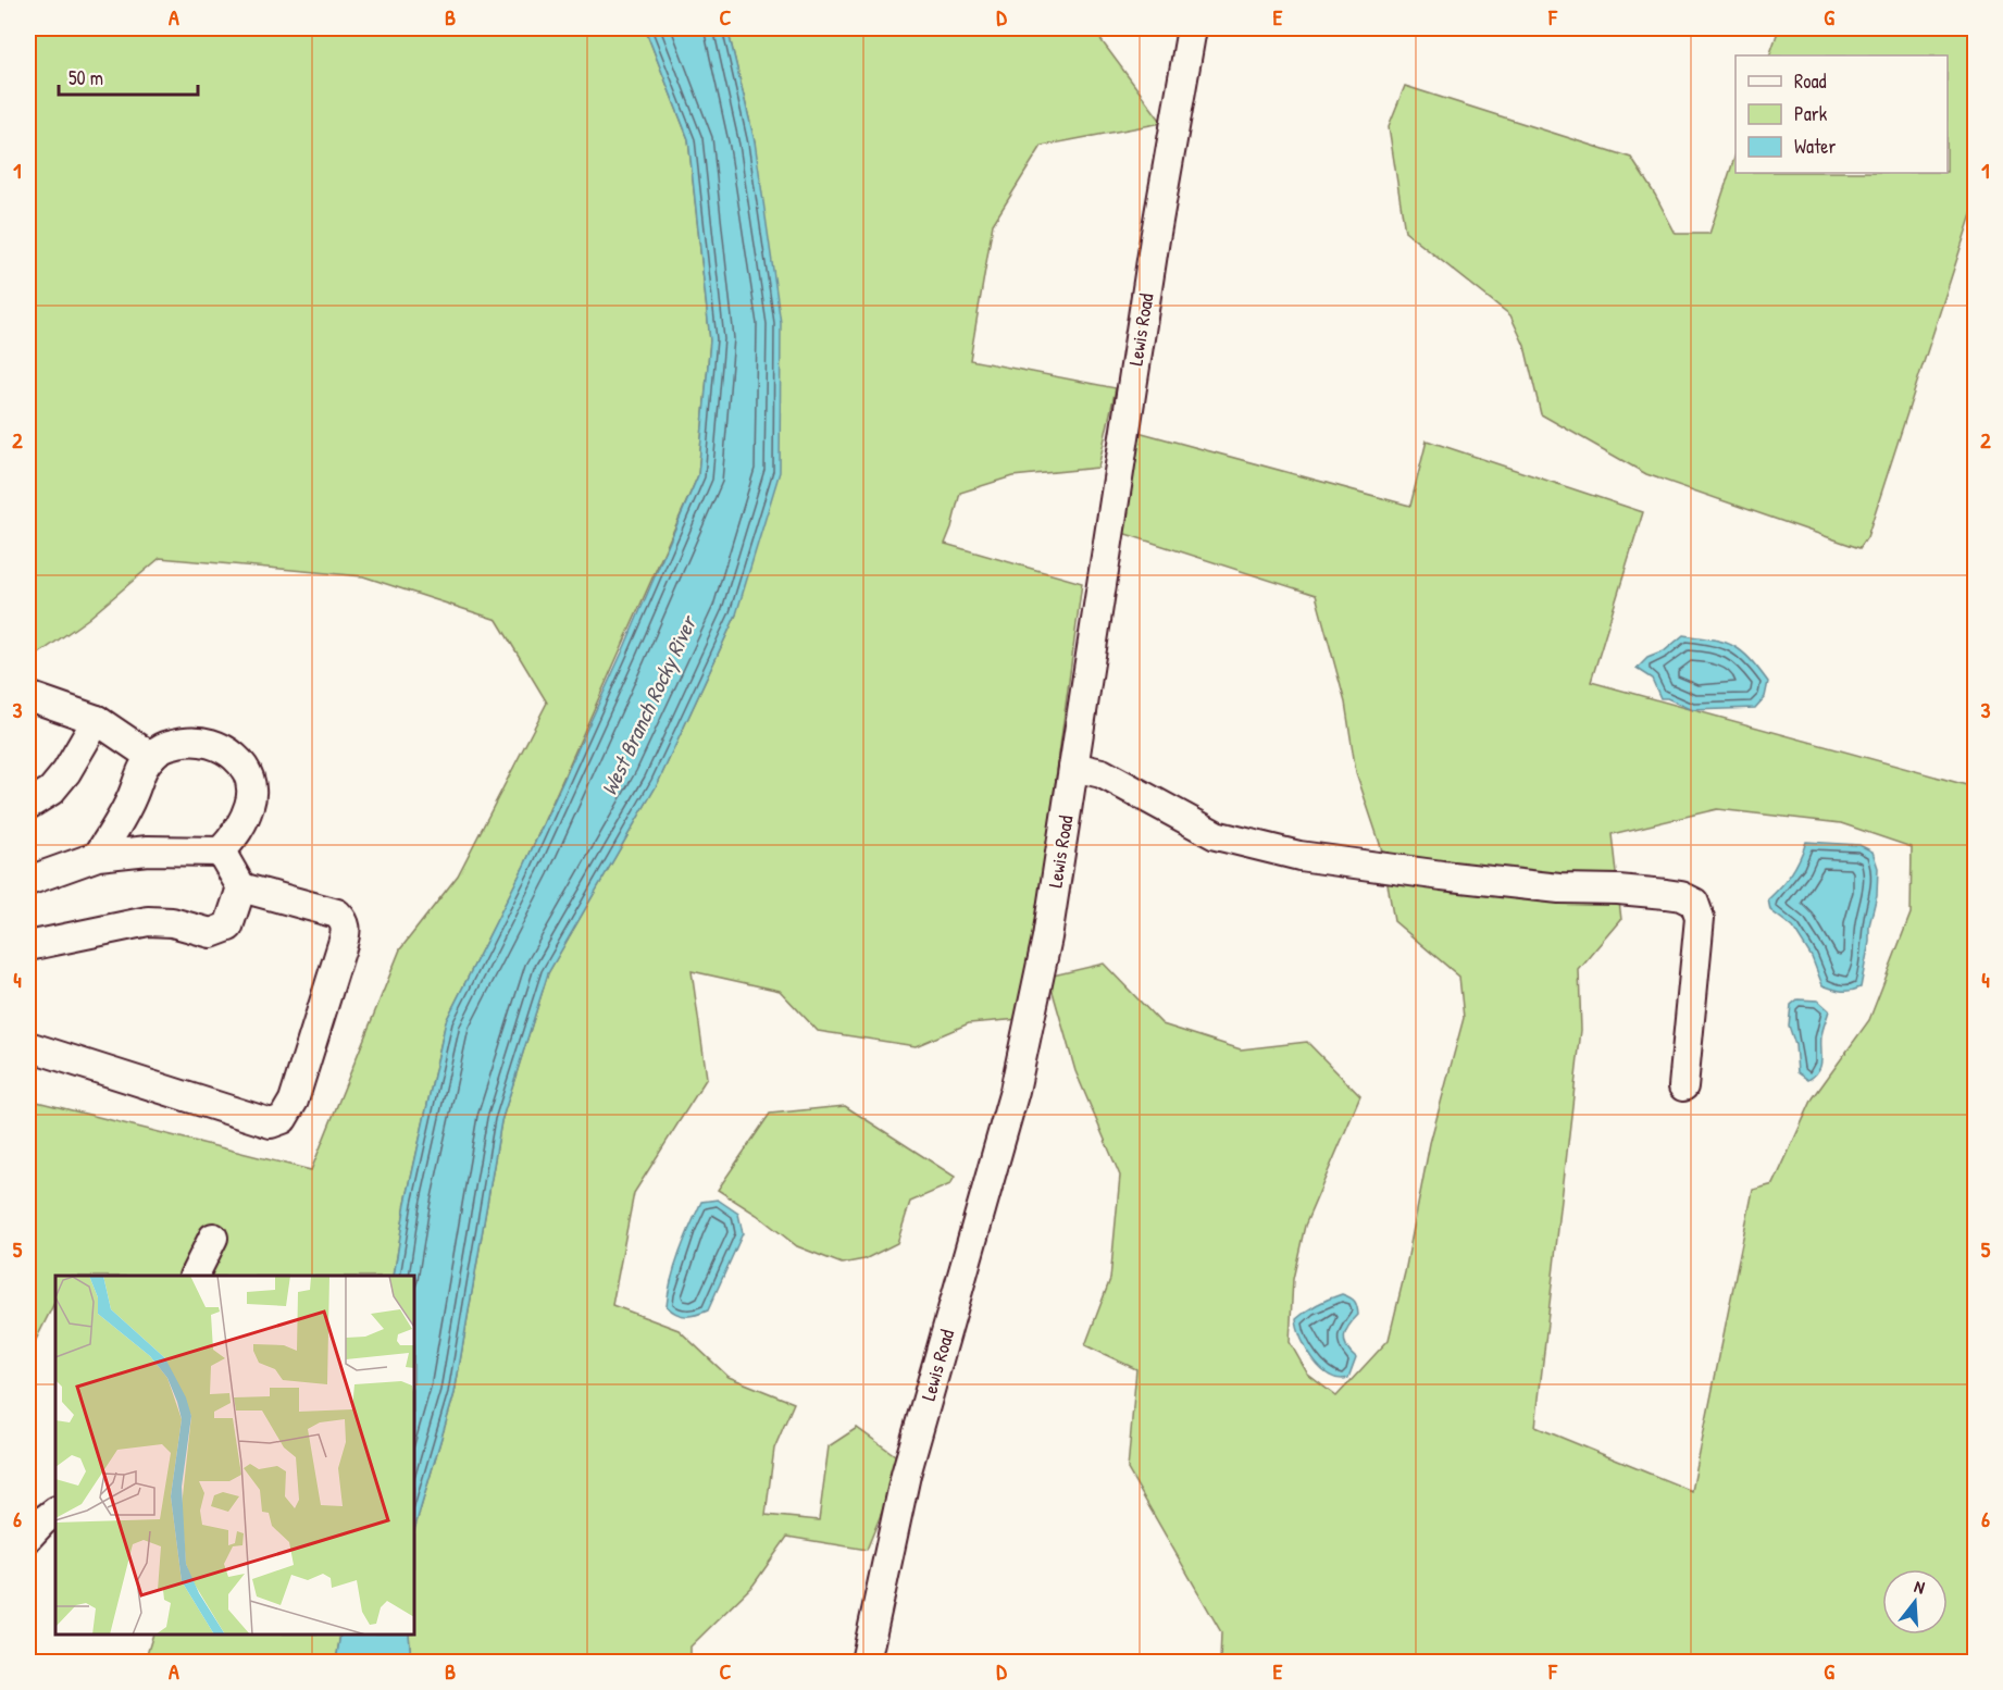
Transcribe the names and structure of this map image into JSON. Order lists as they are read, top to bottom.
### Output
{
  "streets": {
    "street": ["Lewis Road"]
  },
  "water": ["West Branch Rocky River"],
  "legend": ["Road", "Park", "Water"],
  "scale_bar": "50 m",
  "north": "top",
  "grid": {
    "columns": [
      "A",
      "B",
      "C",
      "D",
      "E",
      "F",
      "G"
    ],
    "rows": [
      "1",
      "2",
      "3",
      "4",
      "5",
      "6"
    ]
  }
}
